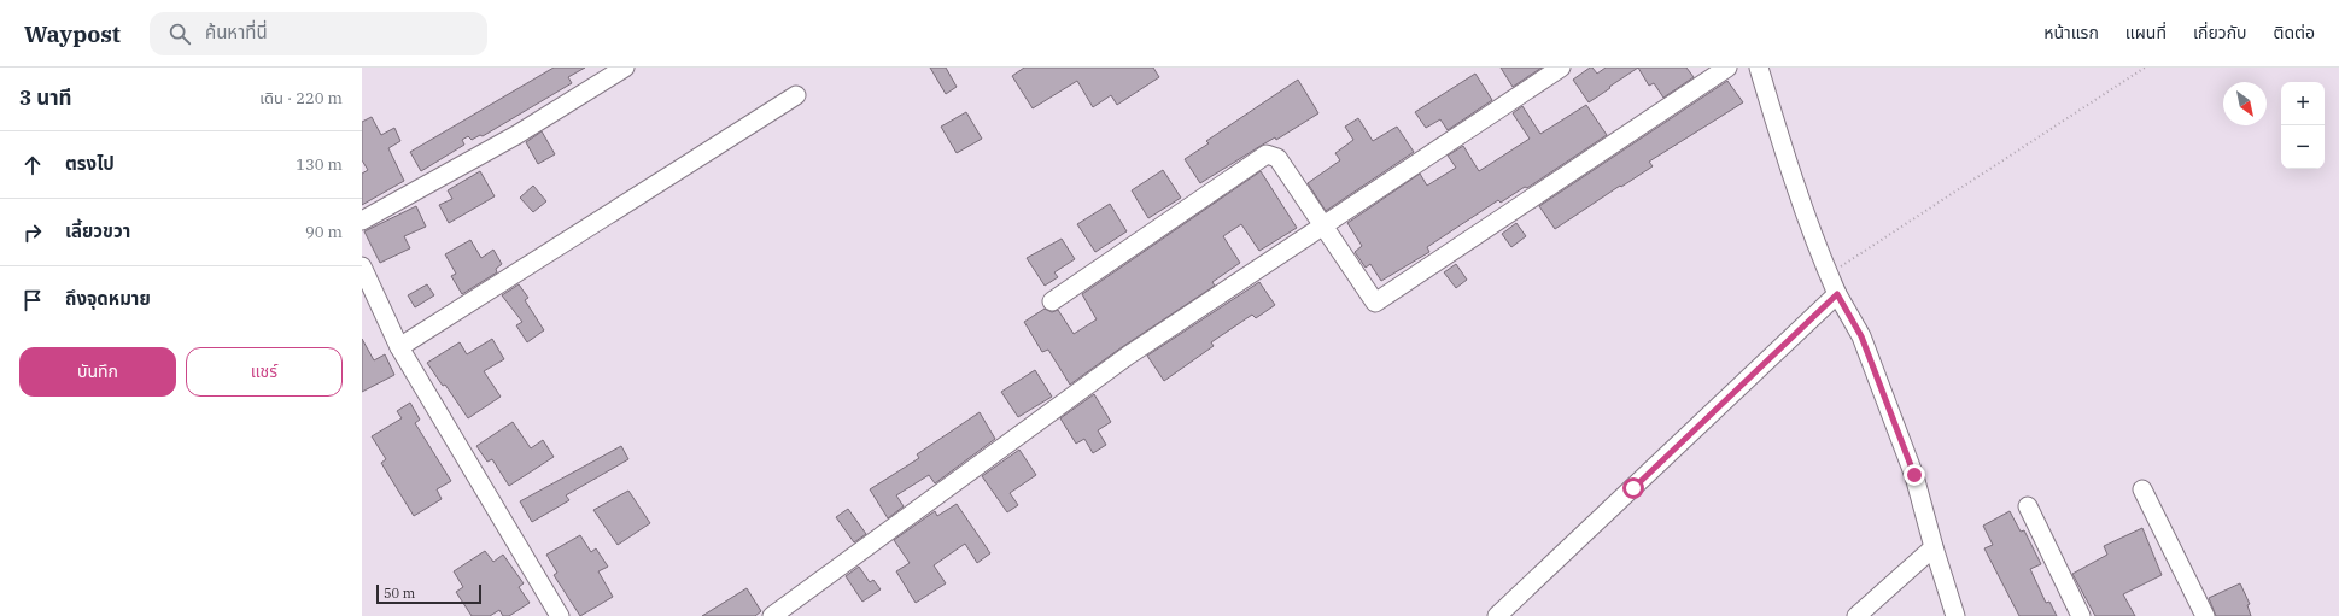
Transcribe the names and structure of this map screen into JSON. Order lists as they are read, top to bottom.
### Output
{
  "scale_bar": "50 m",
  "north": "bottom right",
  "page": {
    "header": "Waypost",
    "search": "ค้นหาที่นี่",
    "nav": [
      "หน้าแรก",
      "แผนที่",
      "เกี่ยวกับ",
      "ติดต่อ"
    ],
    "heading": ["3 นาที", "เดิน · 220 m"],
    "map_buttons": ["+", "−"],
    "list": [
      ["ตรงไป", "130 m"],
      ["เลี้ยวขวา", "90 m"],
      "ถึงจุดหมาย"
    ],
    "buttons": ["บันทึก", "แชร์"],
    "scale": "50 m"
  }
}
